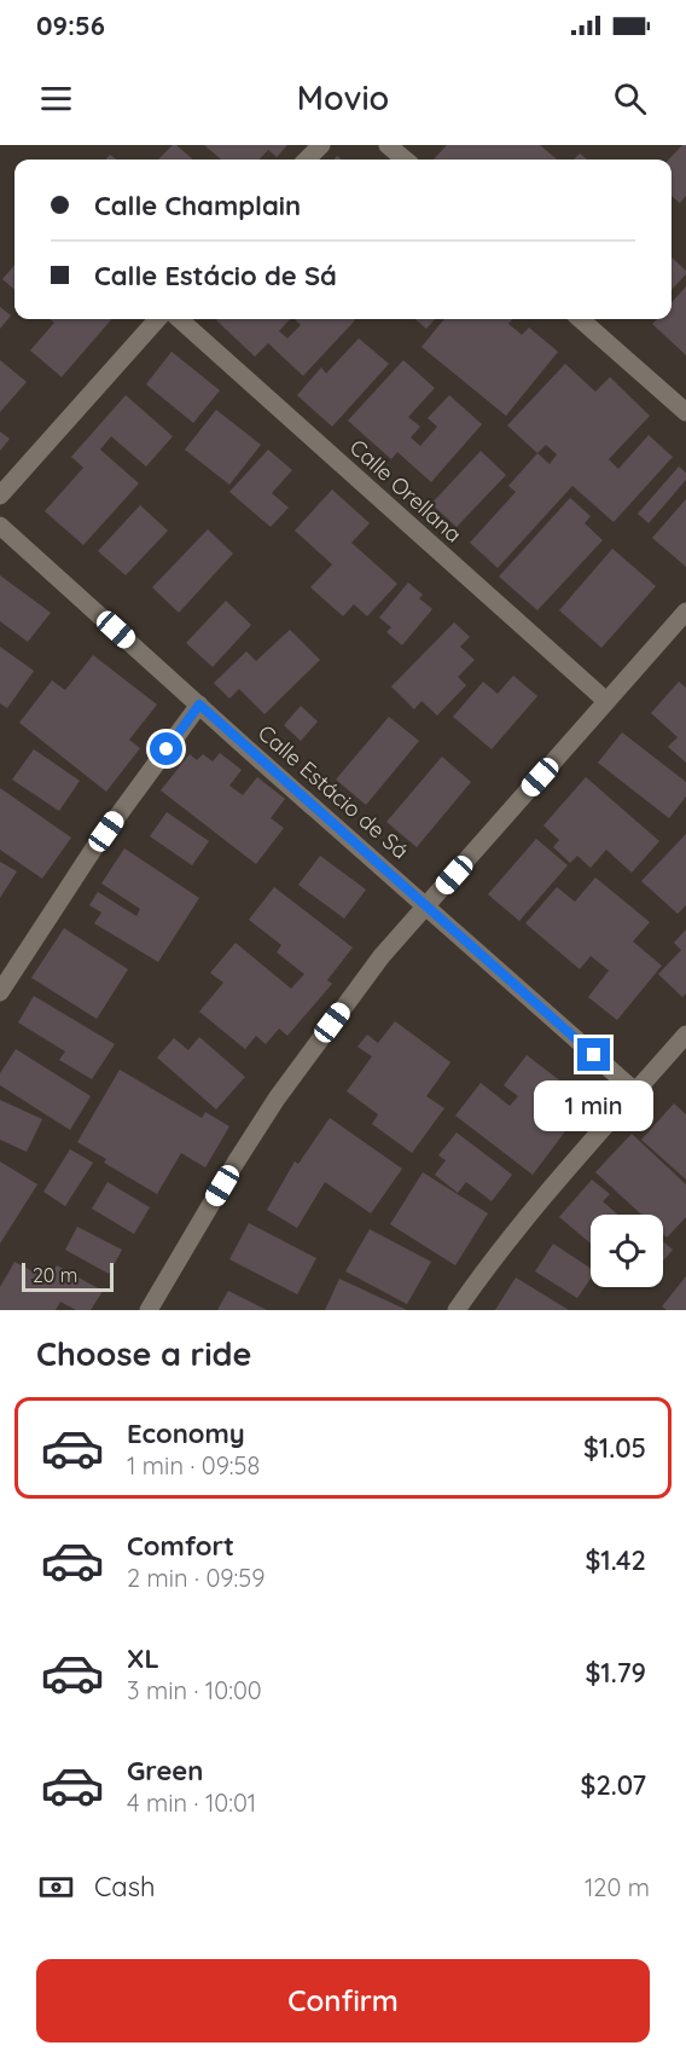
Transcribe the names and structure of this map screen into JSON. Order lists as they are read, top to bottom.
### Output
{
  "streets": {
    "street": ["Calle Orellana", "Calle Estácio de Sá"]
  },
  "scale_bar": "20 m",
  "page": {
    "status": "09:56",
    "header": "Movio",
    "banner": ["Calle Champlain", "Calle Estácio de Sá"],
    "bubble": "1 min",
    "scale": "20 m",
    "heading": "Choose a ride",
    "list": [
      {
        "name": "Economy",
        "note": "1 min · 09:58",
        "value": "$1.05"
      },
      {
        "name": "Comfort",
        "note": "2 min · 09:59",
        "value": "$1.42"
      },
      {
        "name": "XL",
        "note": "3 min · 10:00",
        "value": "$1.79"
      },
      {
        "name": "Green",
        "note": "4 min · 10:01",
        "value": "$2.07"
      }
    ],
    "pay": ["Cash", "120 m"],
    "buttons": "Confirm"
  }
}
